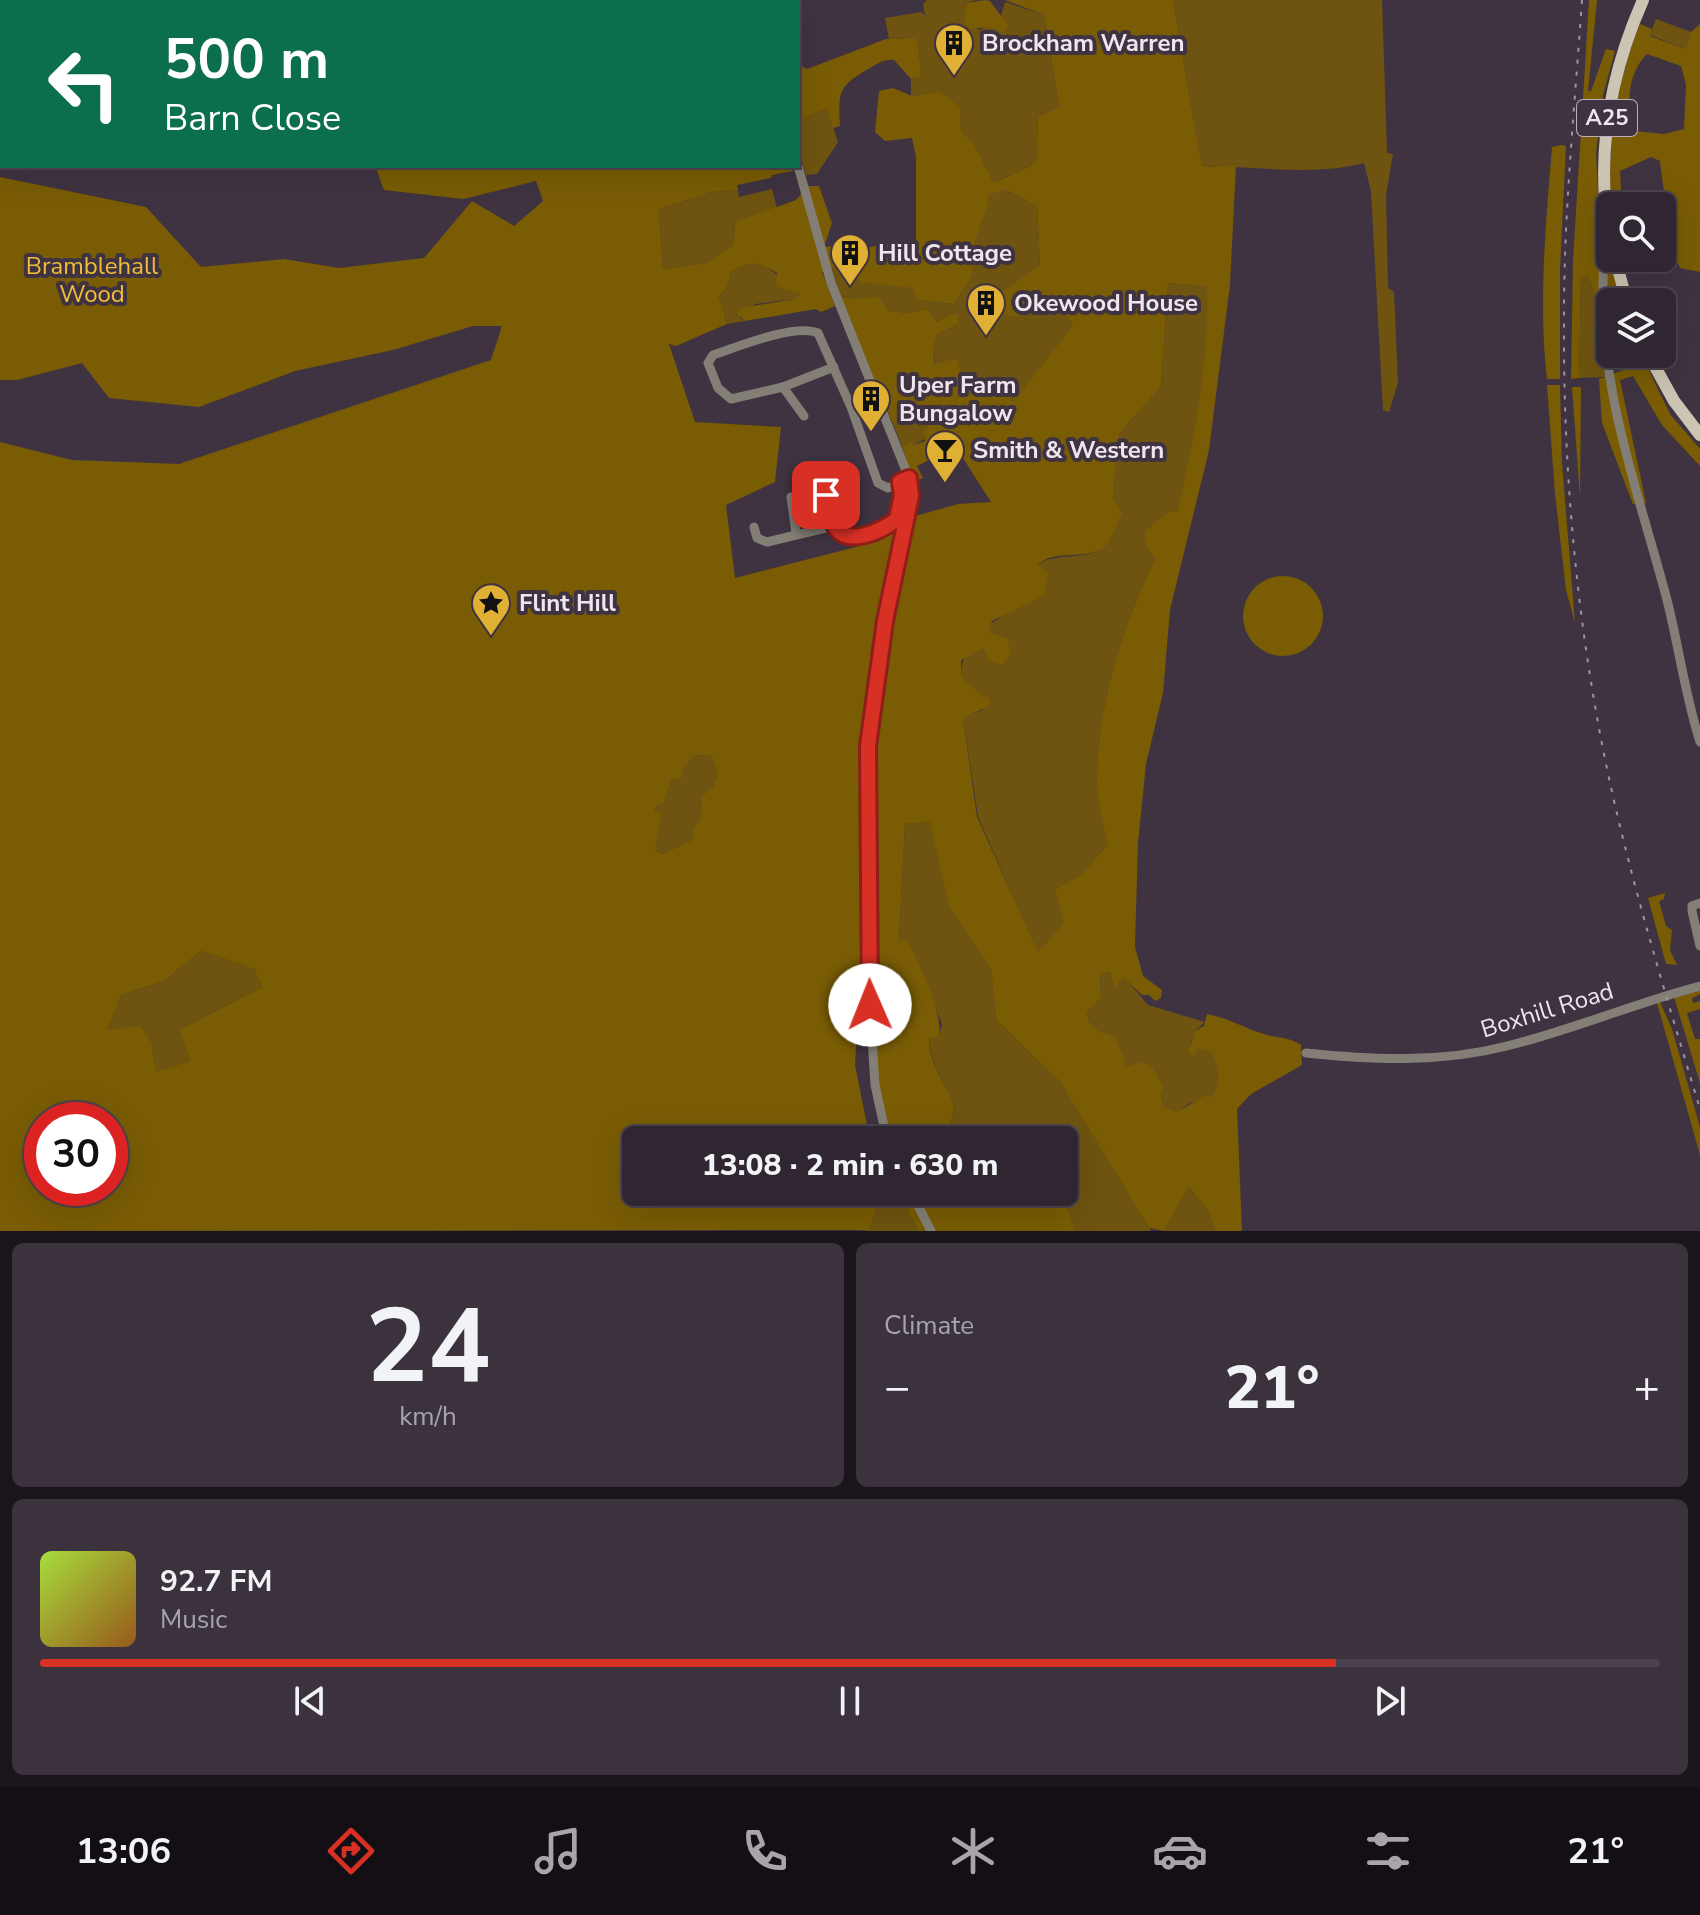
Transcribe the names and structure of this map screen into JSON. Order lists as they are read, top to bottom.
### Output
{
  "streets": {
    "main road": ["A25"],
    "street": ["Boxhill Road"]
  },
  "parks": ["Bramblehall Wood"],
  "places": {
    "building": [
      "Brockham Warren",
      "Hill Cottage",
      "Okewood House",
      "Uper Farm Bungalow"
    ],
    "bar": ["Smith & Western"],
    "place": ["Flint Hill"]
  },
  "page": {
    "turn": ["500 m", "Barn Close"],
    "limit": "30",
    "trip": "13:08 · 2 min · 630 m",
    "tile": [
      ["24", "km/h"],
      "Climate"
    ],
    "heat": ["−", "21°", "+"],
    "song": ["92.7 FM", "Music"],
    "tabs": ["13:06", "21°"]
  }
}
